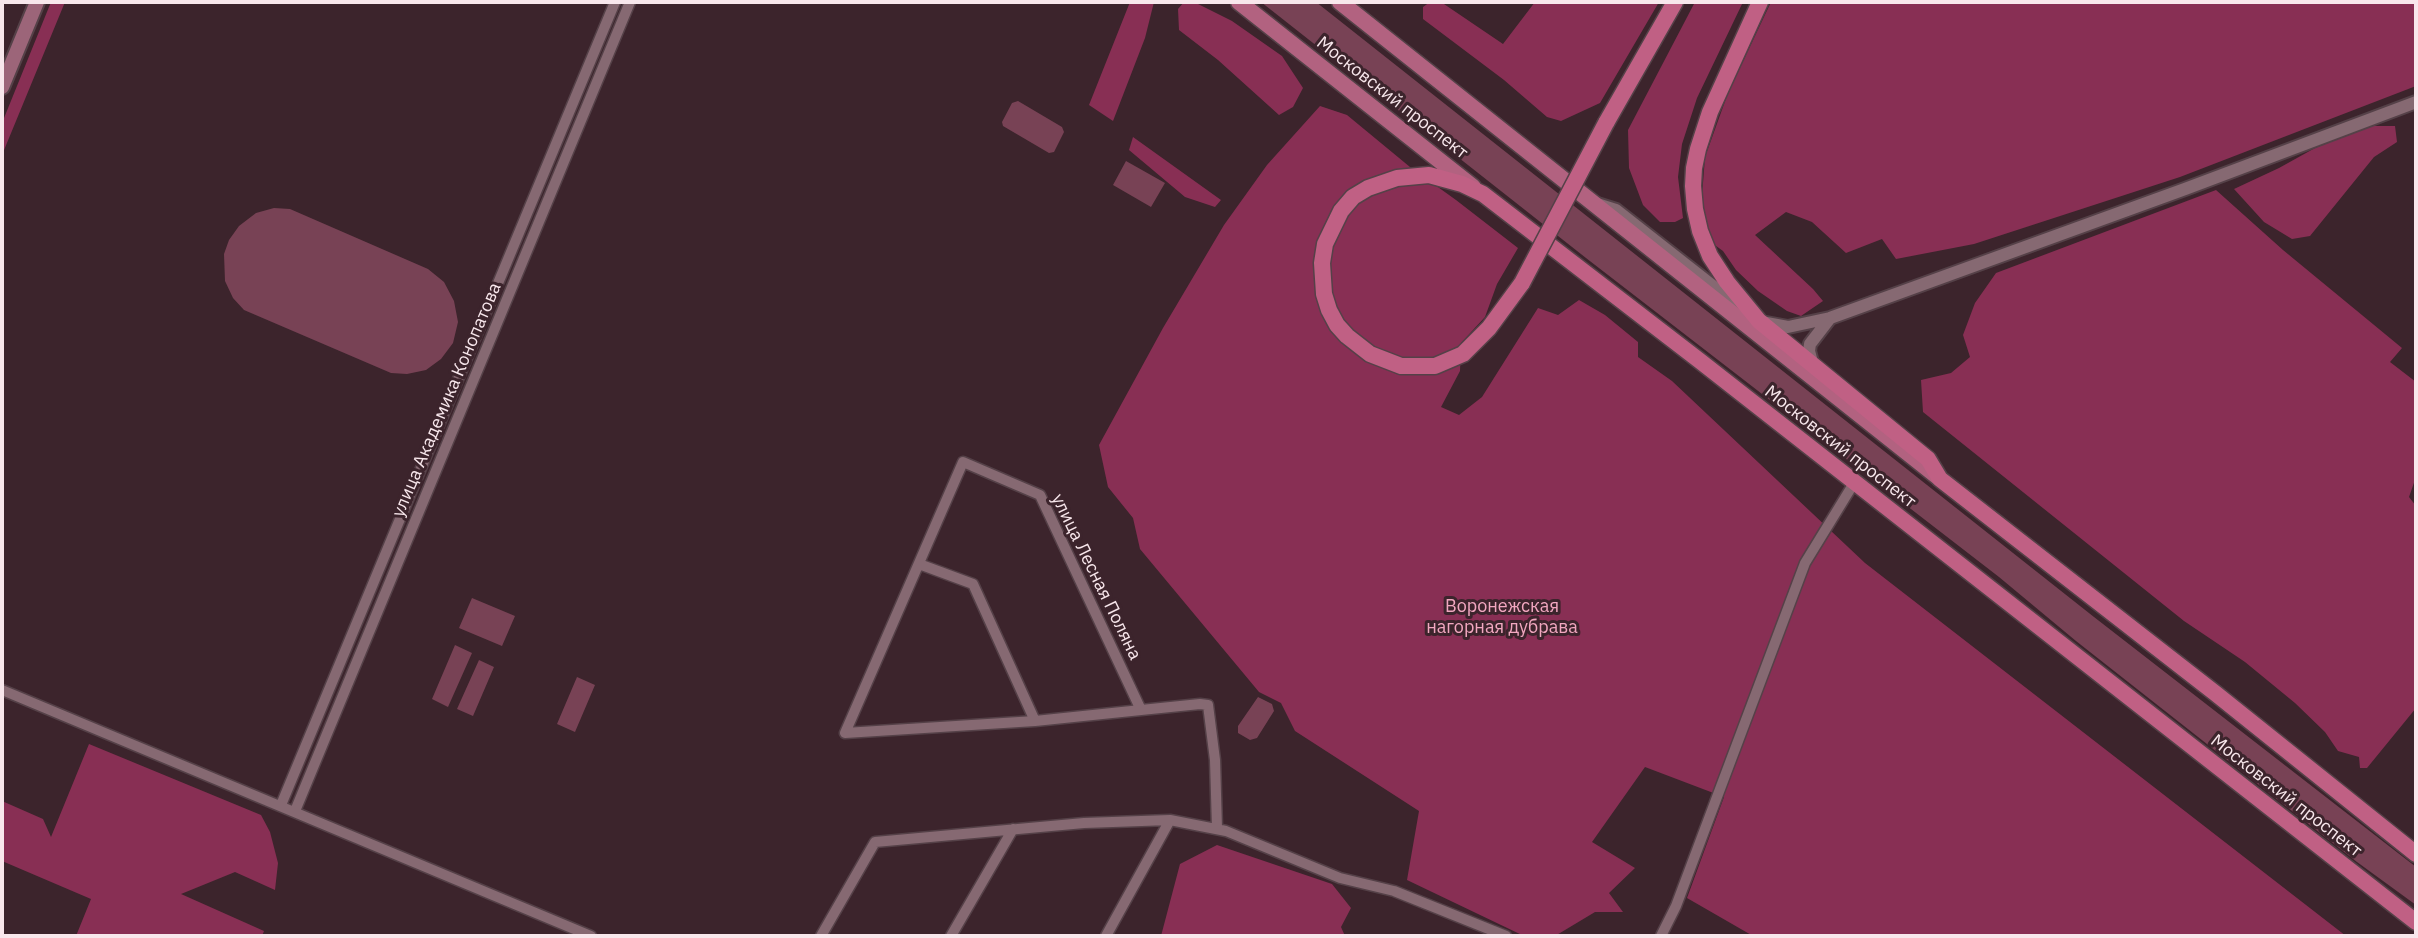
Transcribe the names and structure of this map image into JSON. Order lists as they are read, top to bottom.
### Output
{
  "streets": {
    "highway": ["Московский проспект"],
    "street": ["улица Академика Конопатова", "улица Лесная Поляна"]
  },
  "parks": ["Воронежская нагорная дубрава"]
}
